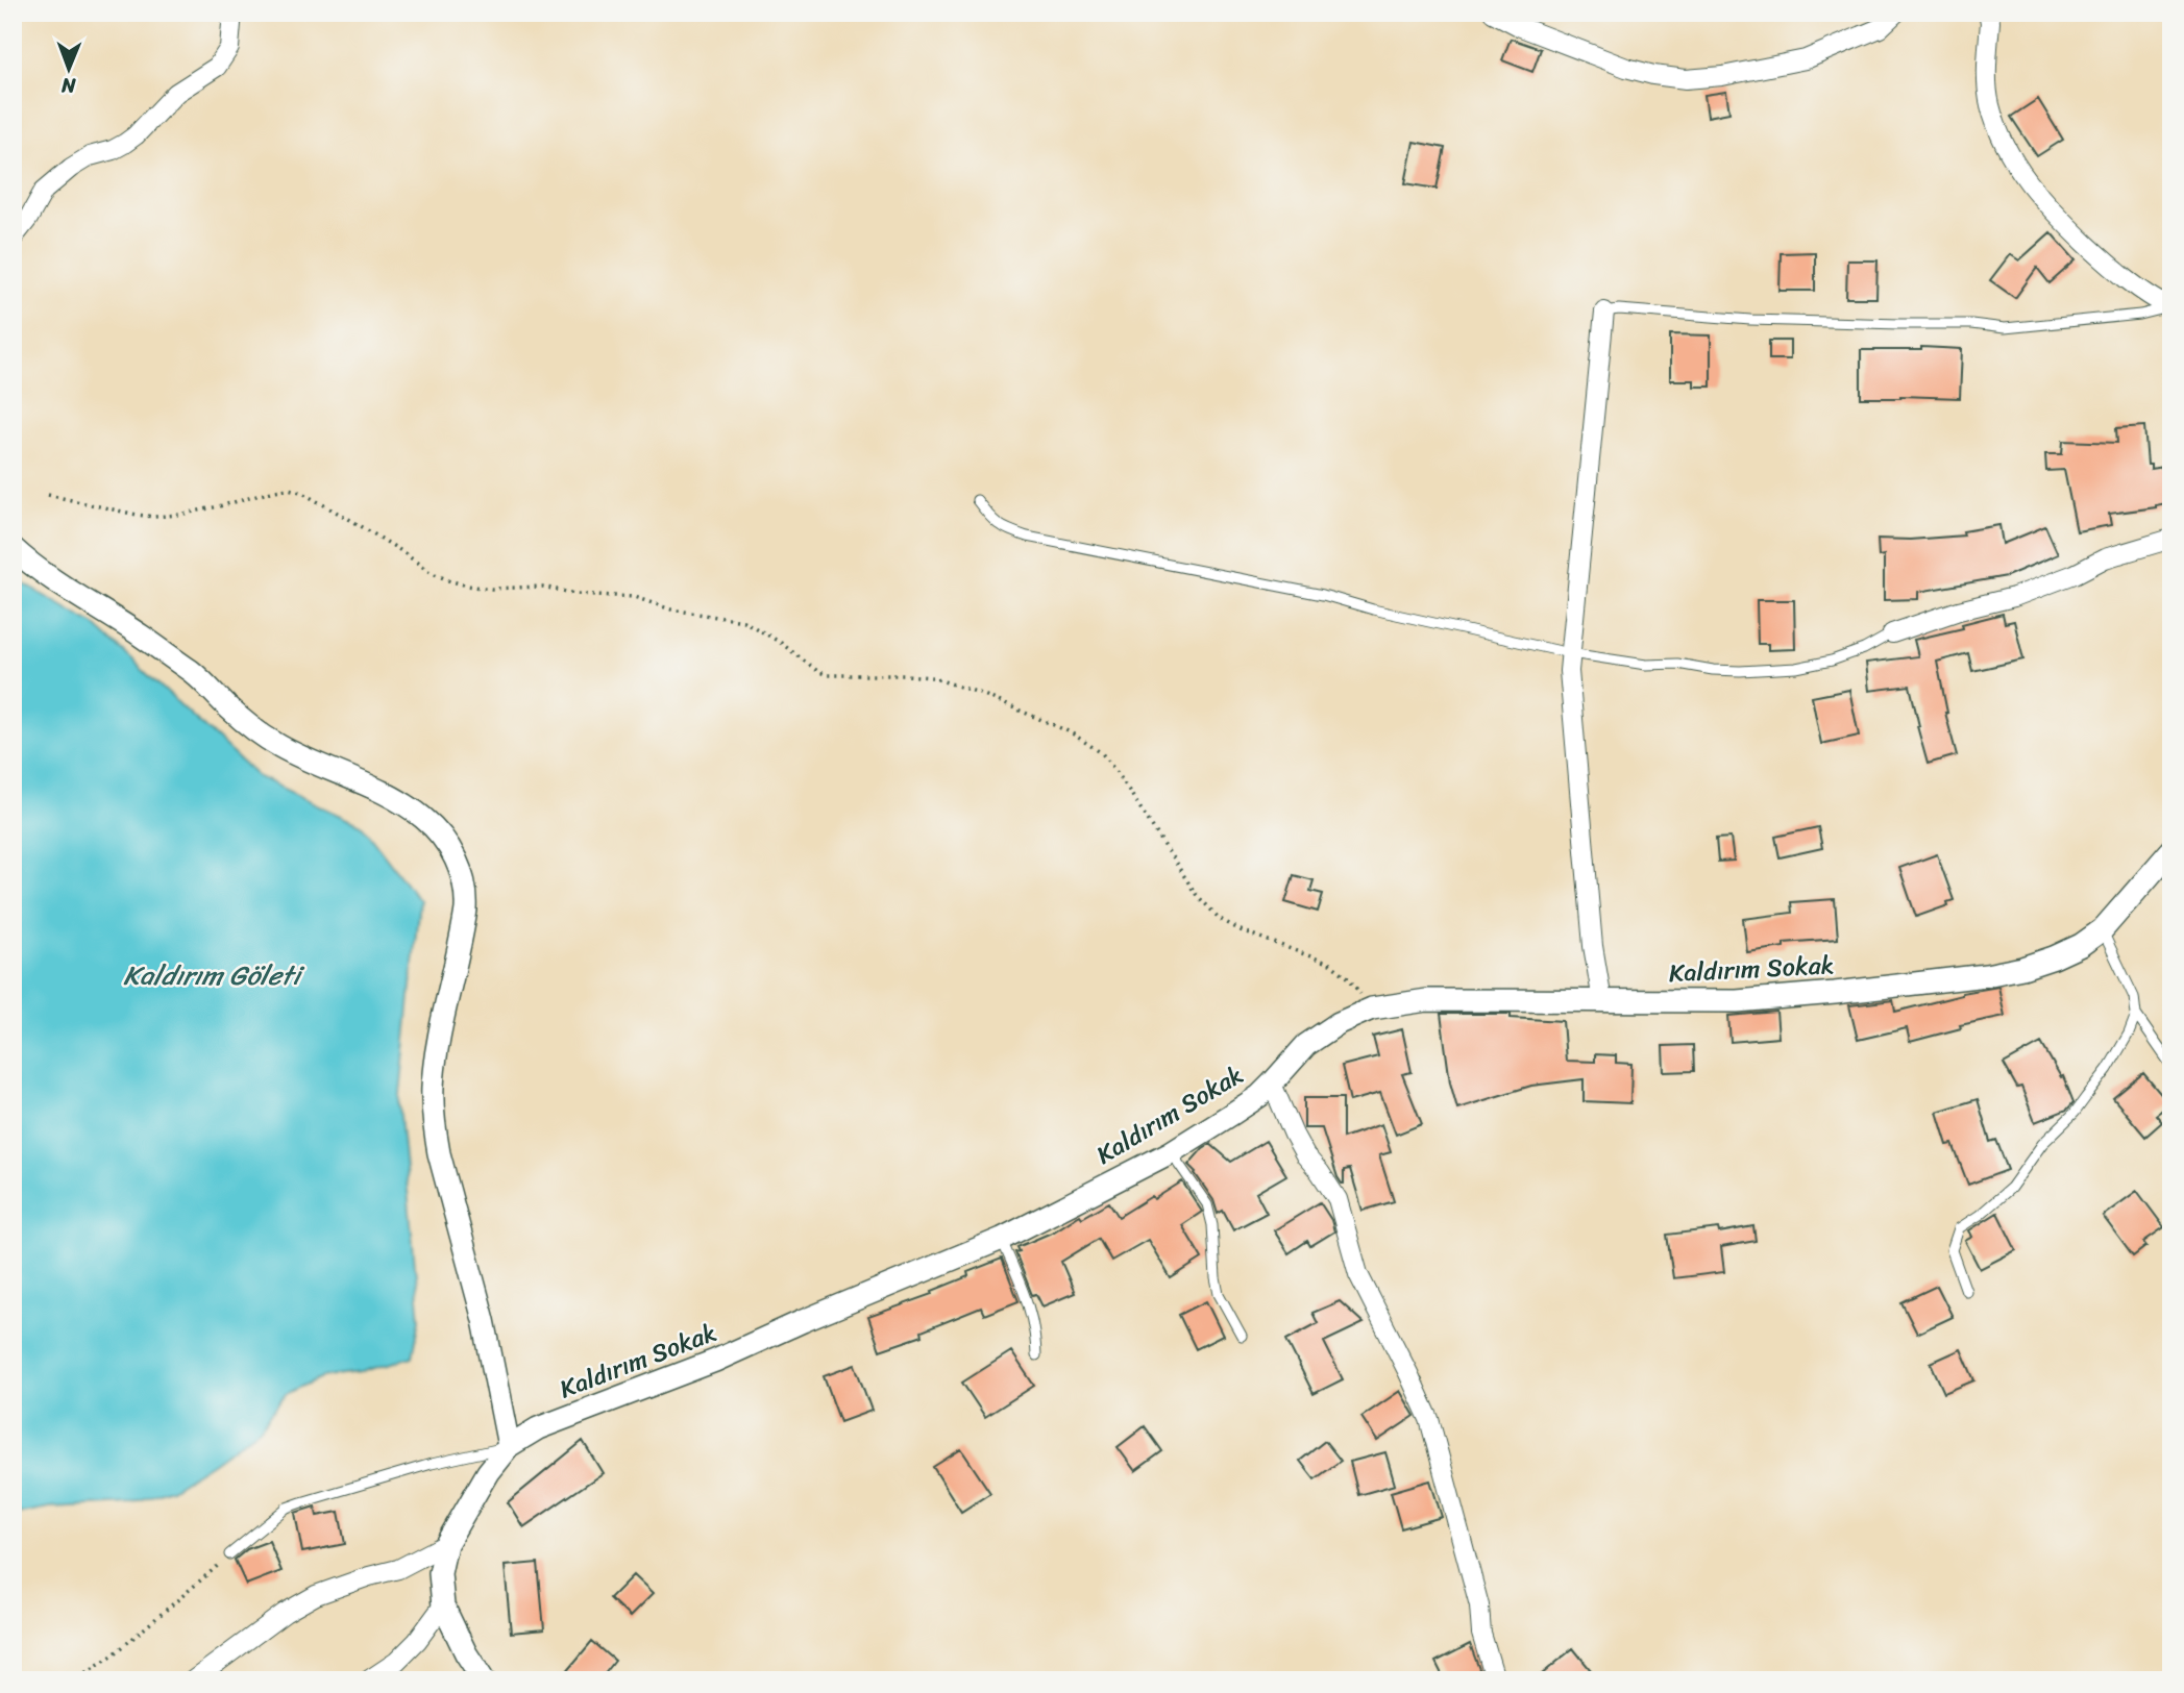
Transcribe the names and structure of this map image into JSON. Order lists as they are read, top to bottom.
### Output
{
  "streets": {
    "street": ["Kaldırım Sokak"]
  },
  "water": ["Kaldırım Göleti"],
  "north": "bottom"
}
